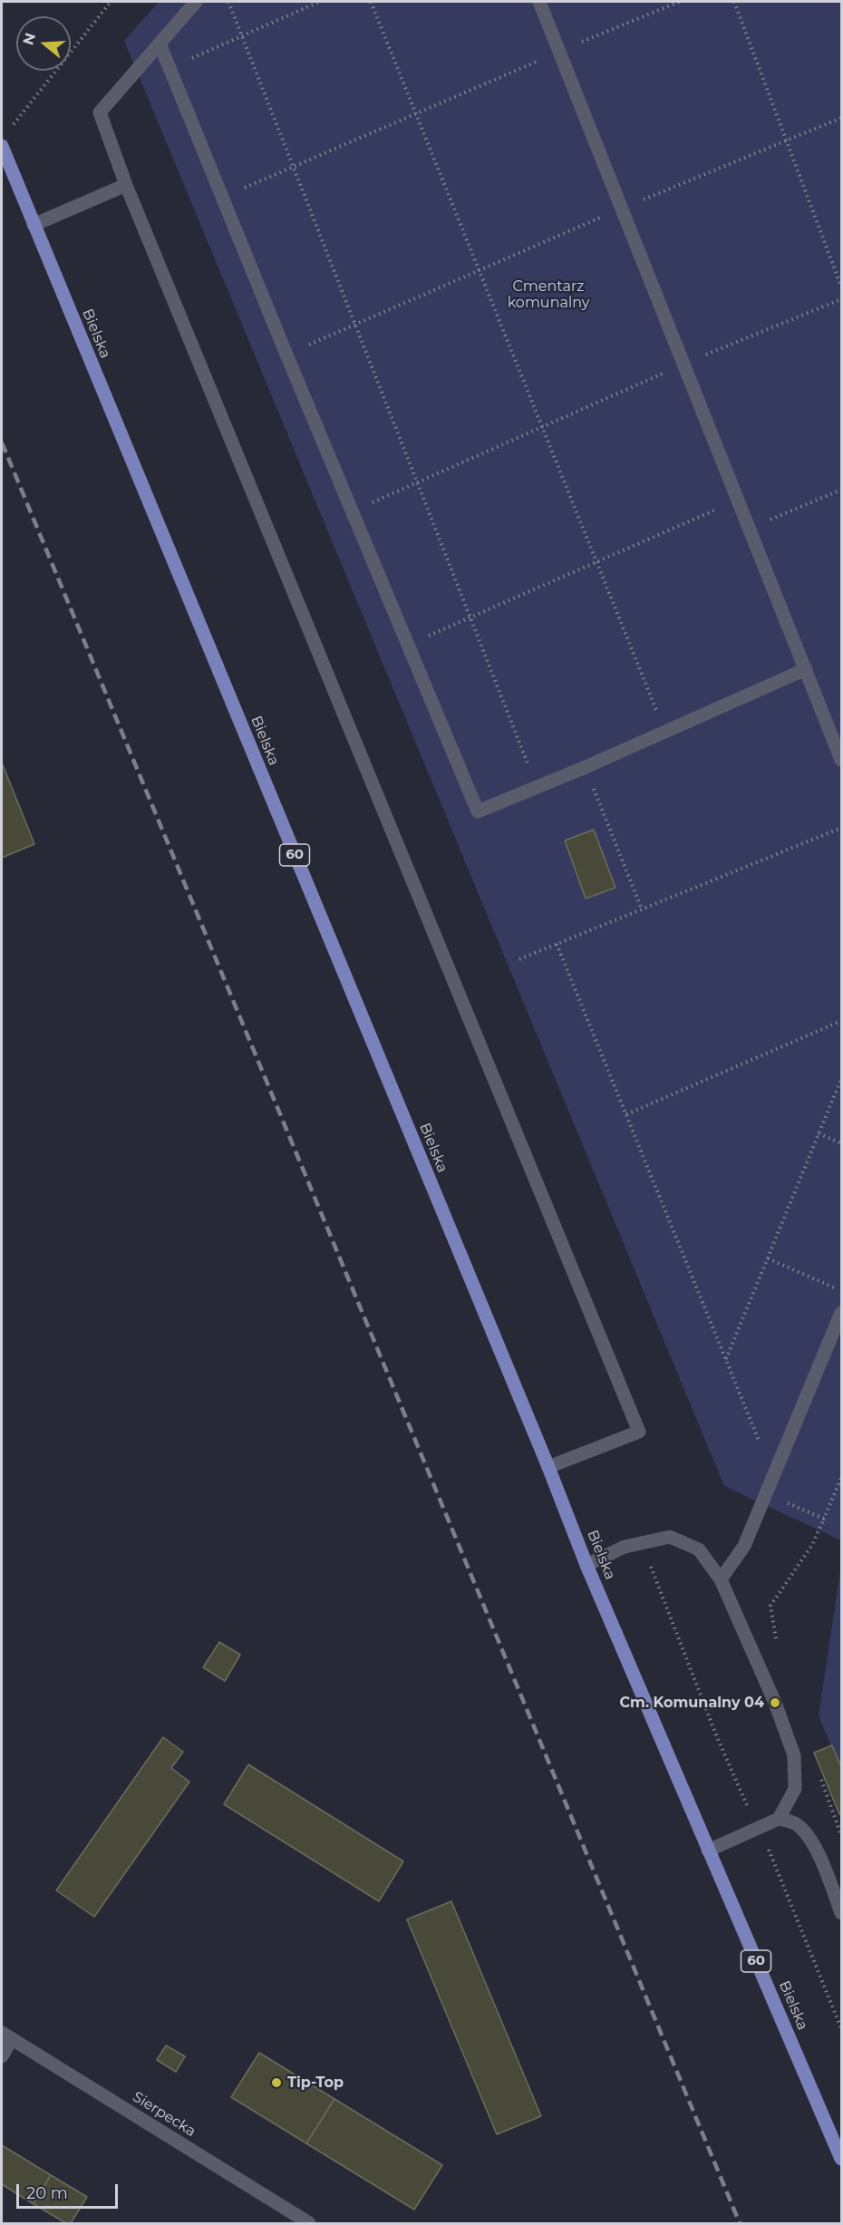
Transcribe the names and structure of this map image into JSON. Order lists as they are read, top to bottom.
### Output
{
  "streets": {
    "main road": ["Bielska", "60"],
    "street": ["Sierpecka"]
  },
  "parks": ["Cmentarz komunalny"],
  "places": ["Cm. Komunalny 04", "Tip-Top"],
  "scale_bar": "20 m",
  "north": "left"
}
